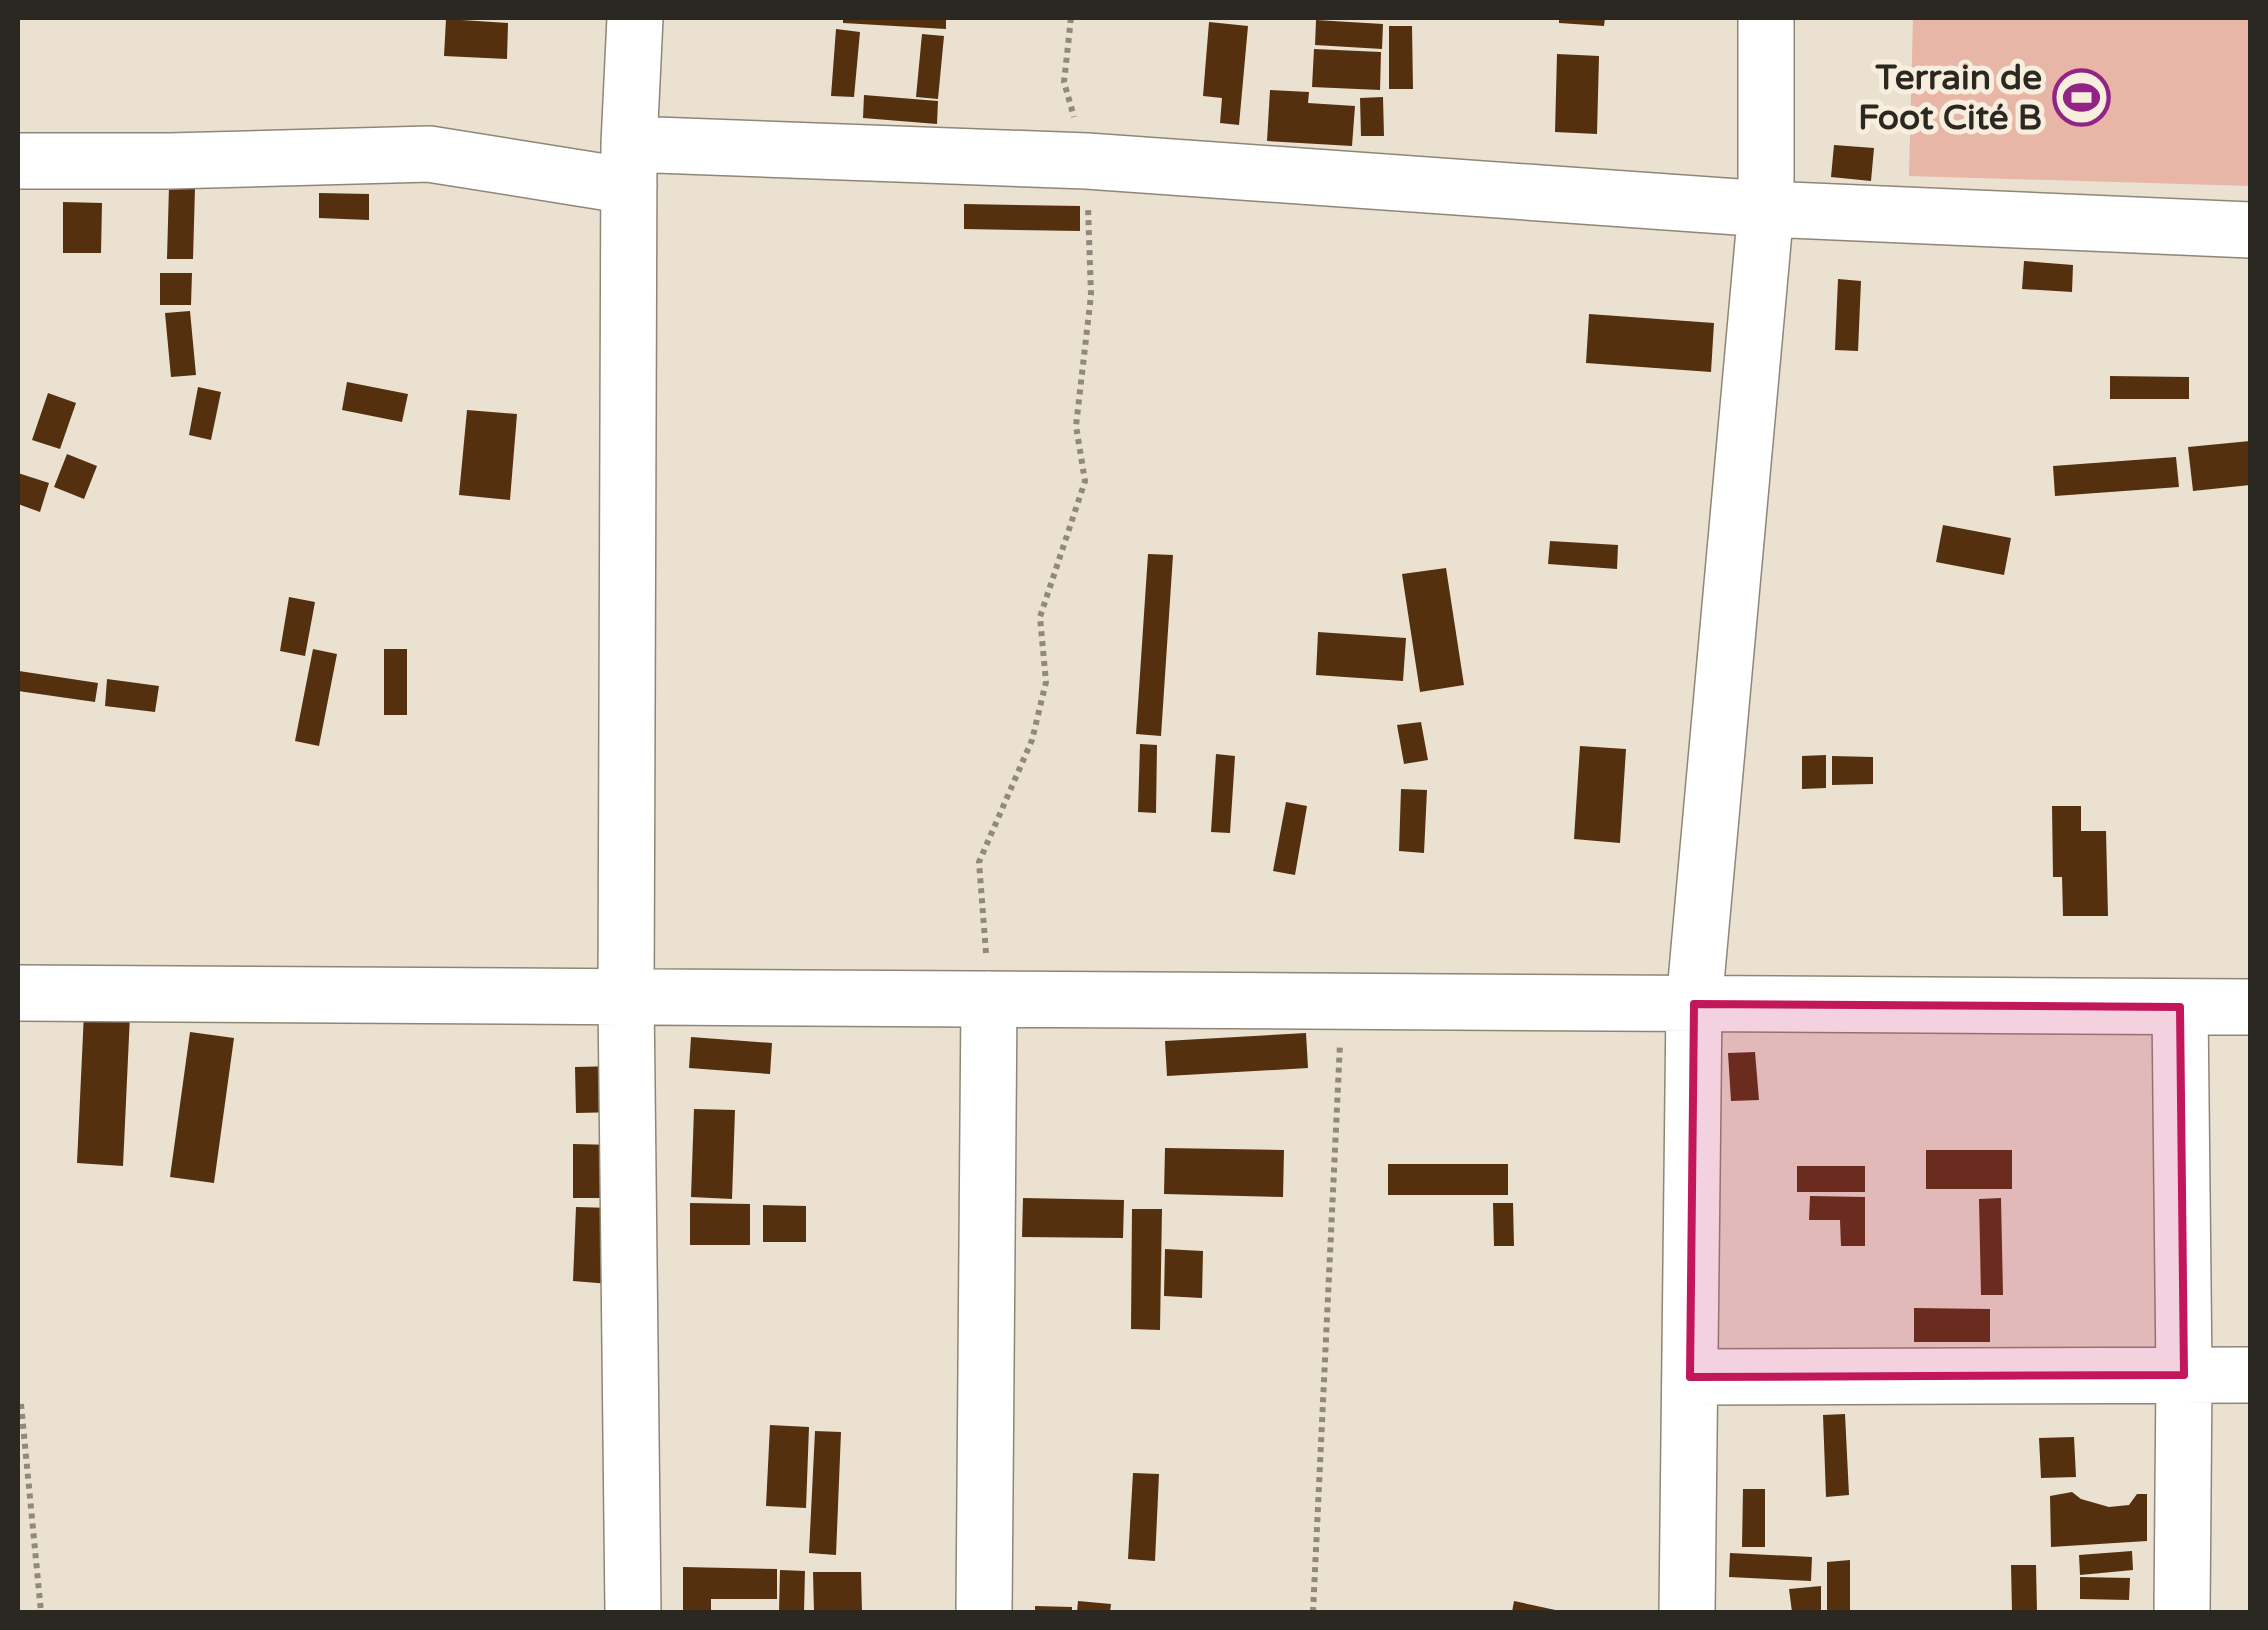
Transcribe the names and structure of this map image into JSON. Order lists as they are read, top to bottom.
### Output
{
  "places": {
    "sports": ["Terrain de Foot Cité B"]
  }
}
